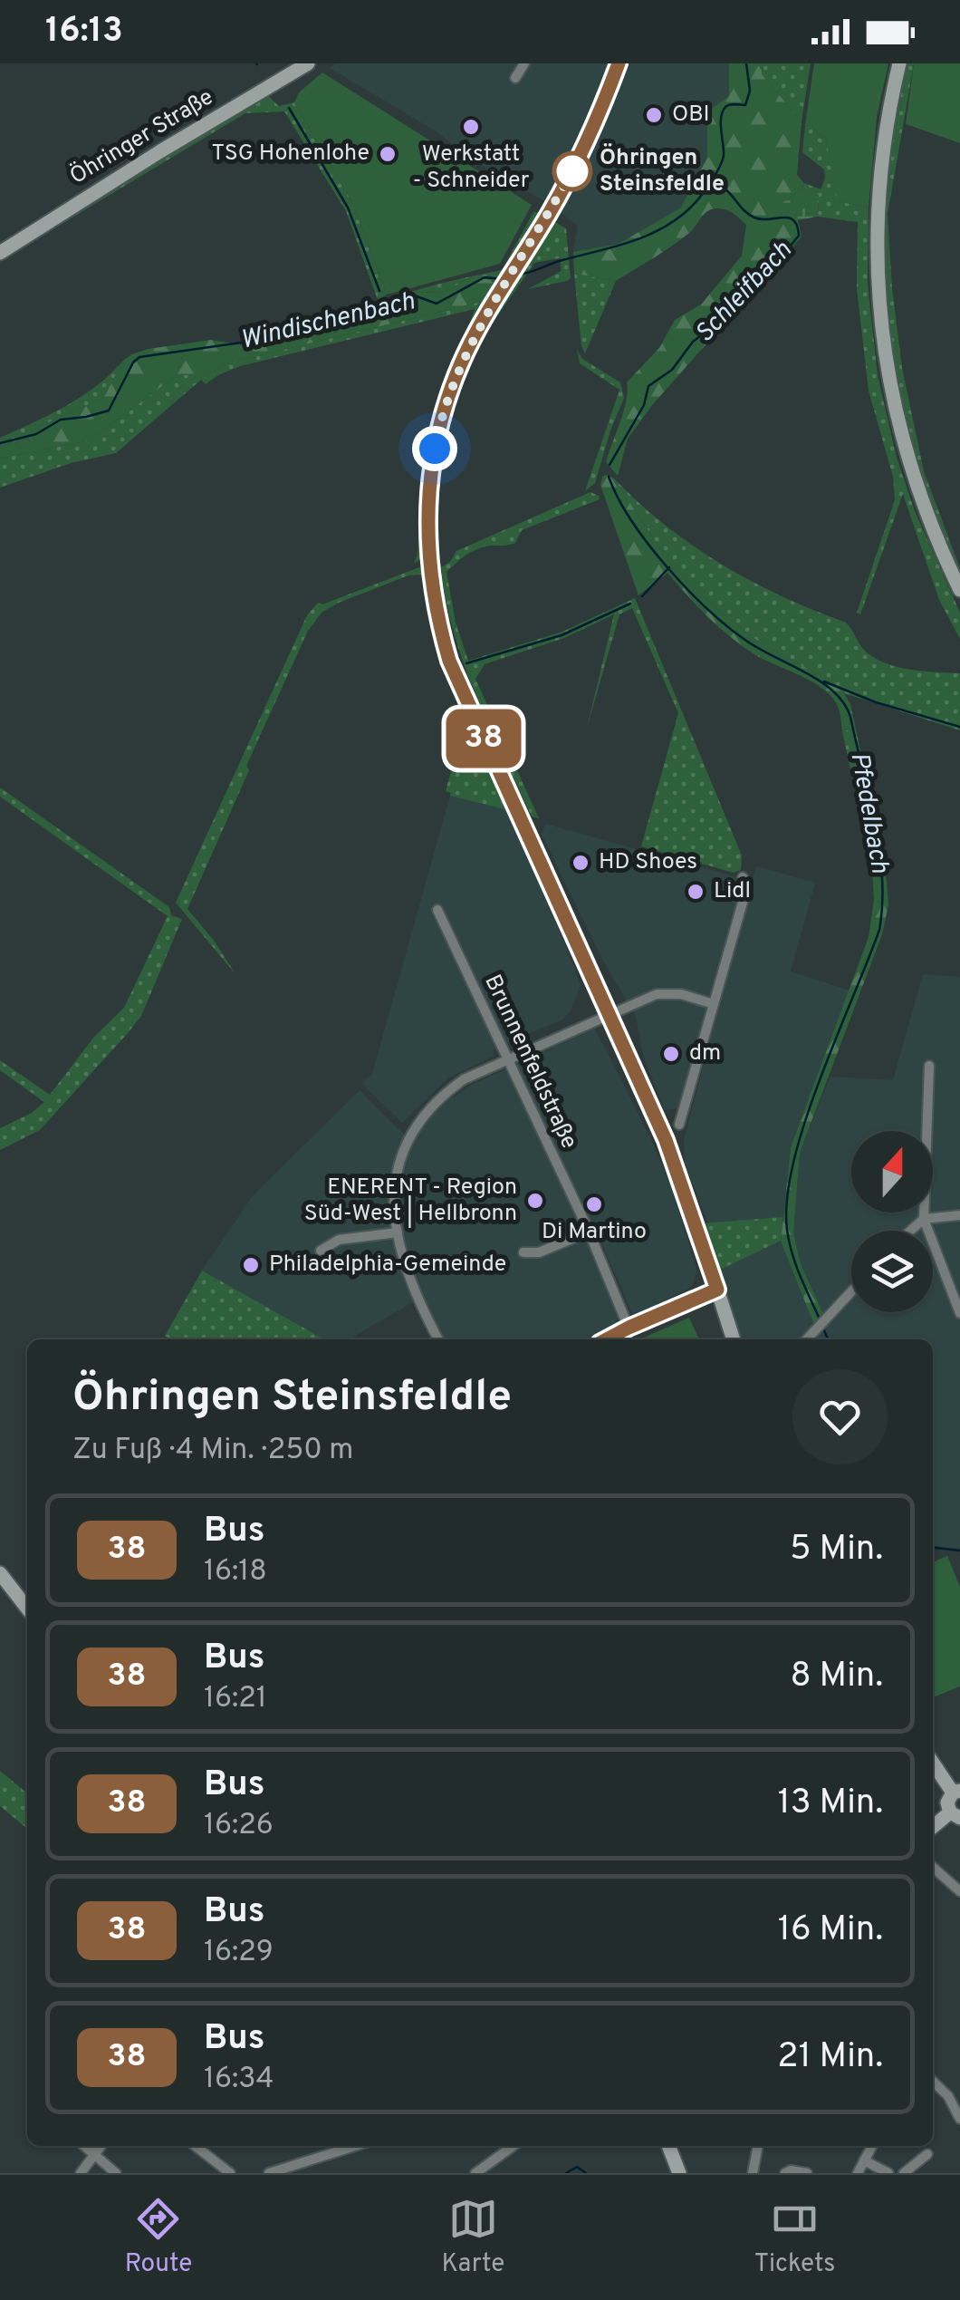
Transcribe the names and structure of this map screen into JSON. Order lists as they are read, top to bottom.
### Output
{
  "streets": {
    "street": ["Öhringer Straße", "Brunnenfeldstraße"]
  },
  "water": ["Schleifbach", "Windischenbach", "Pfedelbach"],
  "places": [
    "OBI",
    "Werkstatt - Schneider",
    "TSG Hohenlohe",
    "Öhringen Steinsfeldle",
    "HD Shoes",
    "Lidl",
    "dm",
    "ENERENT - Region Süd-West | Hellbronn",
    "Di Martino",
    "Philadelphia-Gemeinde"
  ],
  "lines": ["bus line 38"],
  "north": "top",
  "page": {
    "status": "16:13",
    "on_map": "38",
    "heading": ["Öhringen Steinsfeldle", "Zu Fuß · 4 Min. · 250 m"],
    "list": [
      {
        "mark": "38",
        "name": "Bus",
        "note": "16:18",
        "value": "5 Min."
      },
      {
        "mark": "38",
        "name": "Bus",
        "note": "16:21",
        "value": "8 Min."
      },
      {
        "mark": "38",
        "name": "Bus",
        "note": "16:26",
        "value": "13 Min."
      },
      {
        "mark": "38",
        "name": "Bus",
        "note": "16:29",
        "value": "16 Min."
      },
      {
        "mark": "38",
        "name": "Bus",
        "note": "16:34",
        "value": "21 Min."
      }
    ],
    "tabs": ["Route", "Karte", "Tickets"]
  }
}
